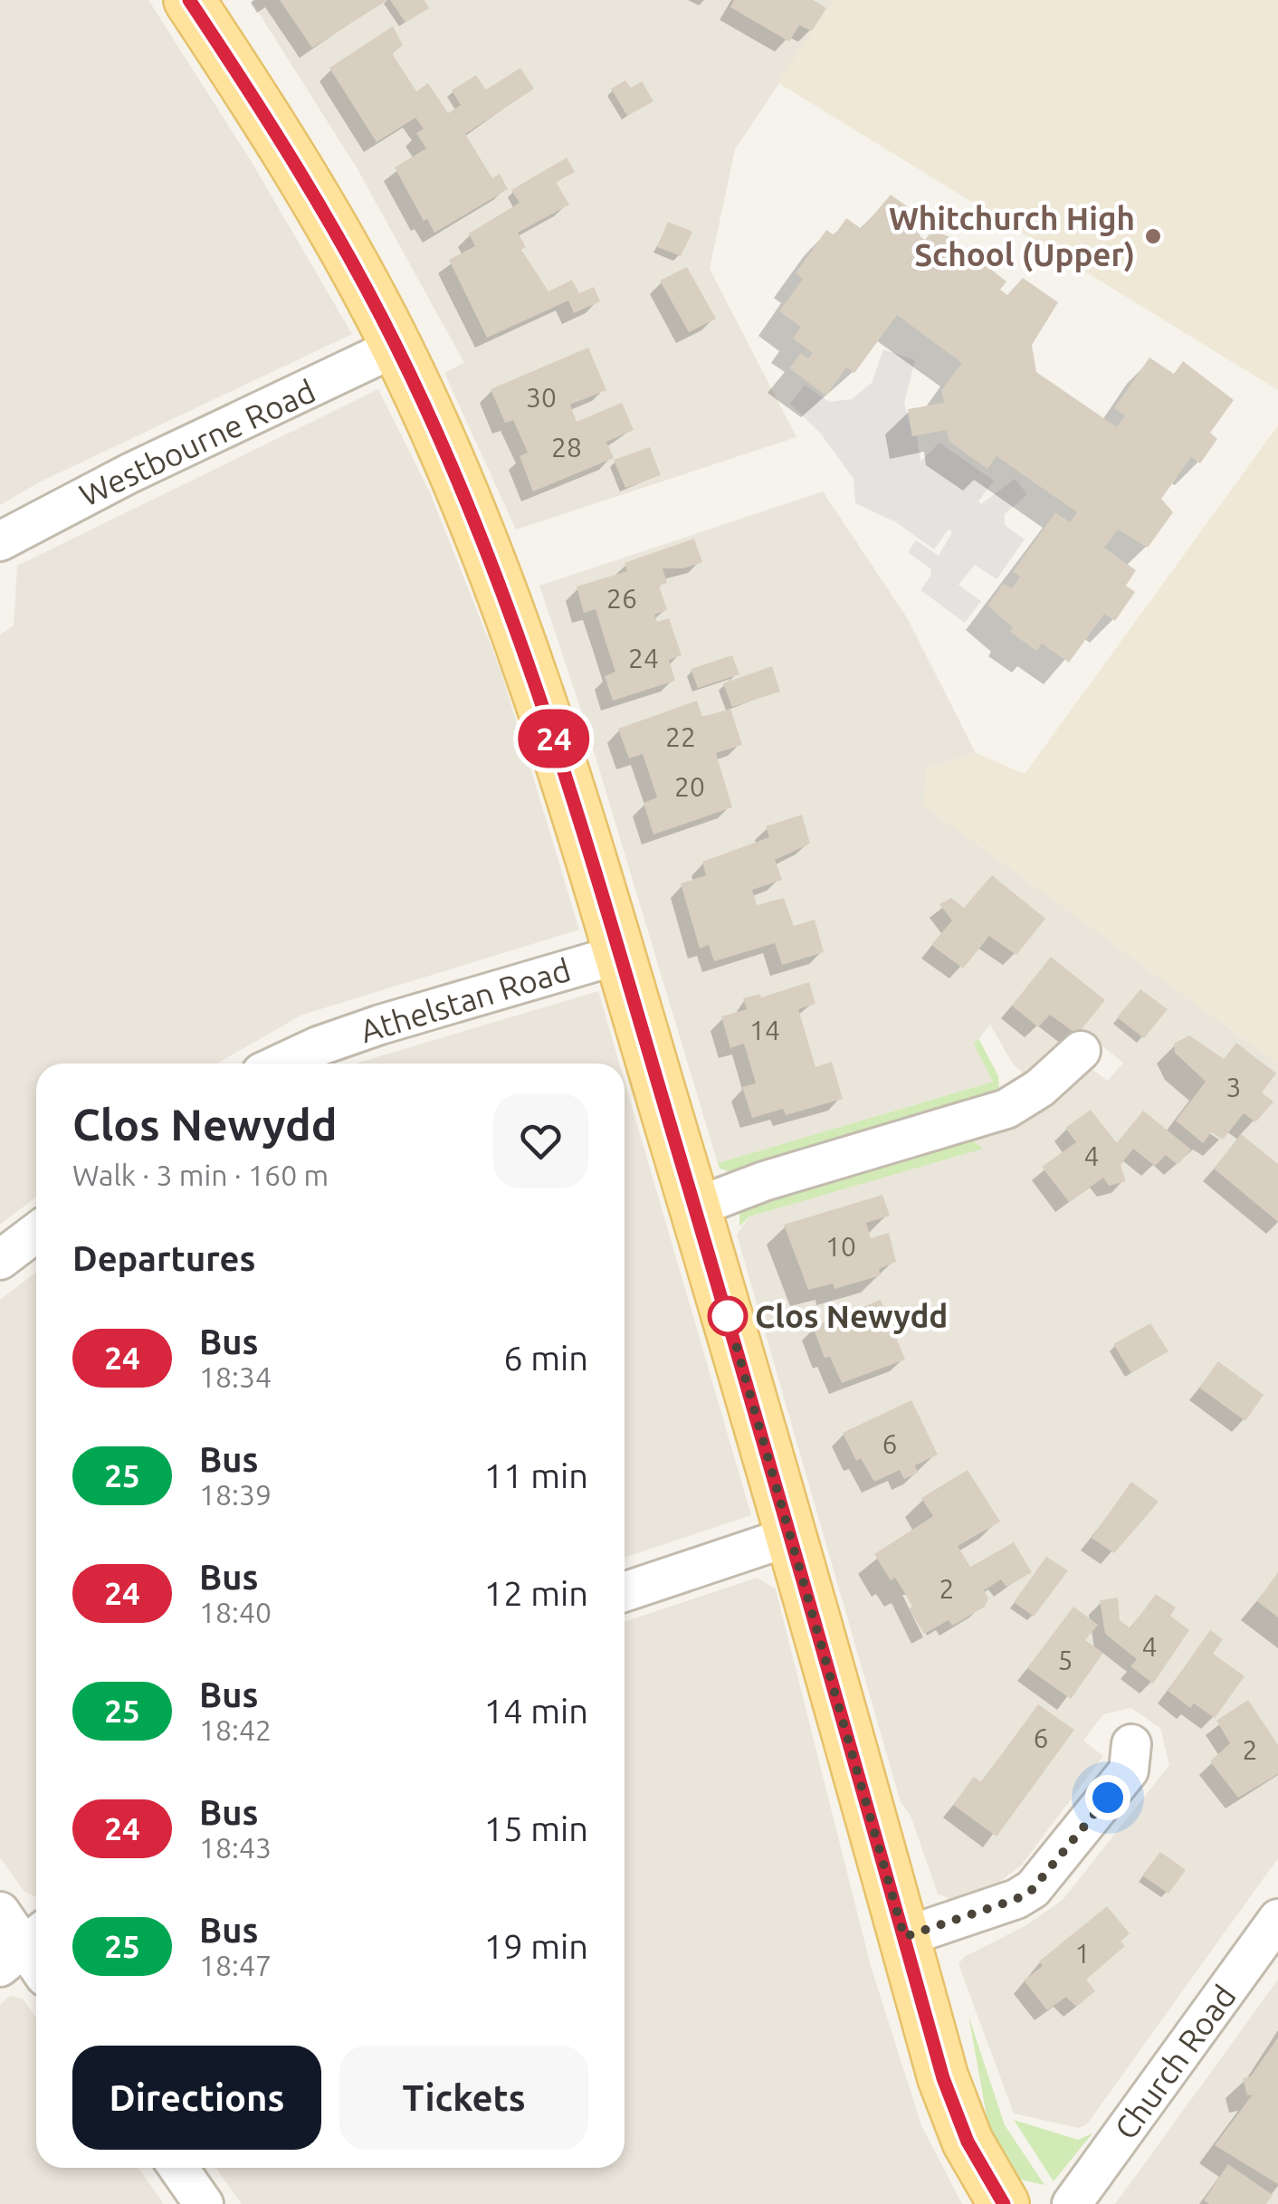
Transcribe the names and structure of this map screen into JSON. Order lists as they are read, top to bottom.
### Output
{
  "streets": {
    "street": ["Westbourne Road", "Athelstan Road", "Church Road"]
  },
  "places": ["Whitchurch High School (Upper)", "Clos Newydd"],
  "lines": ["bus line 24"],
  "house_numbers": [
    "30",
    "28",
    "26",
    "24",
    "22",
    "20",
    "14",
    "3",
    "4",
    "10",
    "6",
    "2",
    "4",
    "5",
    "6",
    "2",
    "1"
  ],
  "page": {
    "on_map": "24",
    "heading": [
      ["Clos Newydd", "Walk · 3 min · 160 m"],
      "Departures"
    ],
    "list": [
      {
        "mark": "24",
        "name": "Bus",
        "note": "18:34",
        "value": "6 min"
      },
      {
        "mark": "25",
        "name": "Bus",
        "note": "18:39",
        "value": "11 min"
      },
      {
        "mark": "24",
        "name": "Bus",
        "note": "18:40",
        "value": "12 min"
      },
      {
        "mark": "25",
        "name": "Bus",
        "note": "18:42",
        "value": "14 min"
      },
      {
        "mark": "24",
        "name": "Bus",
        "note": "18:43",
        "value": "15 min"
      },
      {
        "mark": "25",
        "name": "Bus",
        "note": "18:47",
        "value": "19 min"
      }
    ],
    "buttons": ["Directions", "Tickets"]
  }
}
